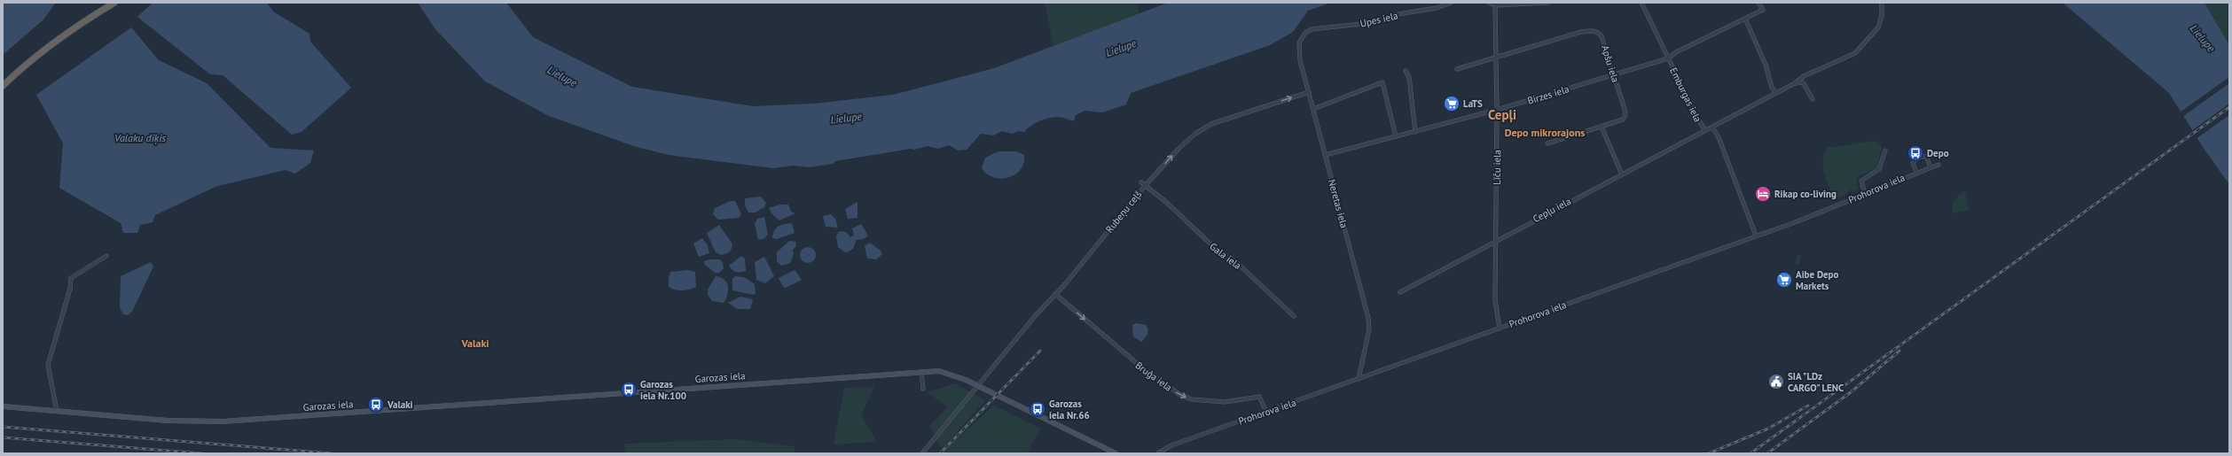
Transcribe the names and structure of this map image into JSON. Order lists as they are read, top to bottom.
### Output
{
  "streets": {
    "main road": ["Garozas iela"],
    "street": [
      "Upes iela",
      "Apšu iela",
      "Birzes iela",
      "Emburgas iela",
      "Līču iela",
      "Prohorova iela",
      "Neretas iela",
      "Cepļu iela",
      "Rubeņu ceļš",
      "Gala iela",
      "Bruģa iela"
    ]
  },
  "crossings": [
    ["Upes iela", "Neretas iela"],
    ["Apšu iela", "Birzes iela"],
    ["Apšu iela", "Līču iela"],
    ["Birzes iela", "Emburgas iela"],
    ["Birzes iela", "Līču iela"],
    ["Birzes iela", "Neretas iela"],
    ["Emburgas iela", "Prohorova iela"],
    ["Emburgas iela", "Cepļu iela"],
    ["Līču iela", "Prohorova iela"],
    ["Līču iela", "Cepļu iela"],
    ["Prohorova iela", "Neretas iela"],
    ["Prohorova iela", "Bruģa iela"],
    ["Neretas iela", "Rubeņu ceļš"],
    ["Rubeņu ceļš", "Gala iela"],
    ["Rubeņu ceļš", "Bruģa iela"],
    ["Rubeņu ceļš", "Garozas iela"]
  ],
  "one_way": ["Bruģa iela"],
  "districts": ["Cepļi", "Depo mikrorajons", "Valaki"],
  "water": ["Lielupe", "Valaku dīķis"],
  "places": {
    "supermarket": ["LaTS", "Aibe Depo Markets"],
    "bus stop": [
      "Depo",
      "Garozas iela Nr.100",
      "Valaki",
      "Garozas iela Nr.66"
    ],
    "hotel": ["Rikap co-living"],
    "public building": ["SIA \"LDz CARGO\" LENC"]
  }
}
